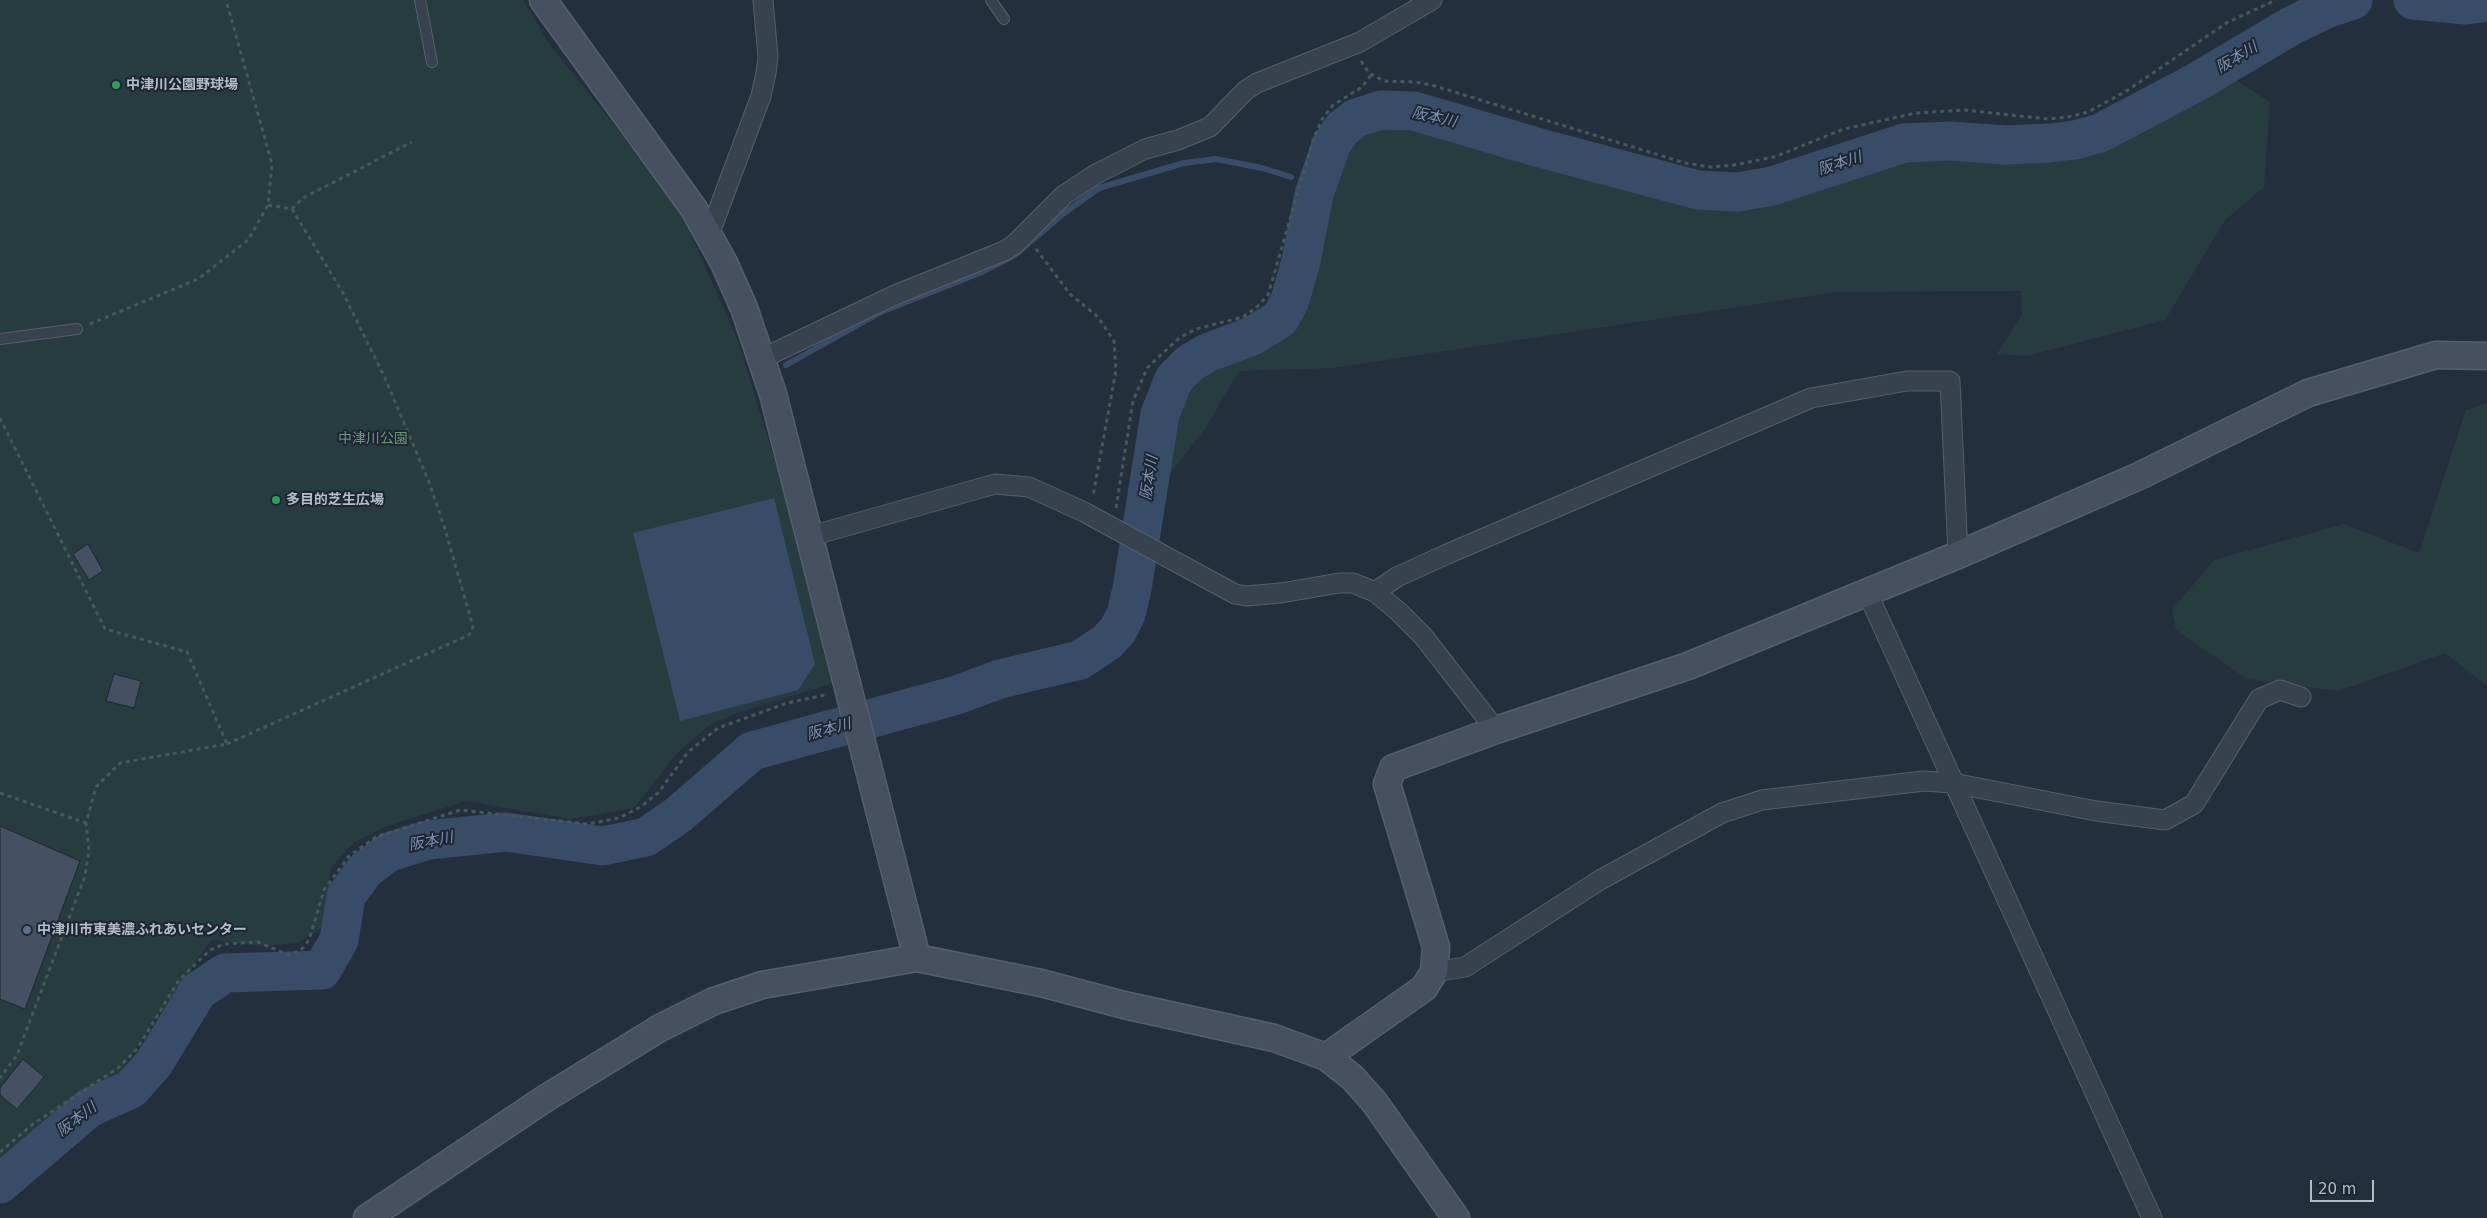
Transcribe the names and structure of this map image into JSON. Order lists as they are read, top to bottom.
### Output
{
  "water": ["阪本川"],
  "parks": ["中津川公園"],
  "places": ["中津川公園野球場", "多目的芝生広場", "中津川市東美濃ふれあいセンター"],
  "scale_bar": "20 m"
}
